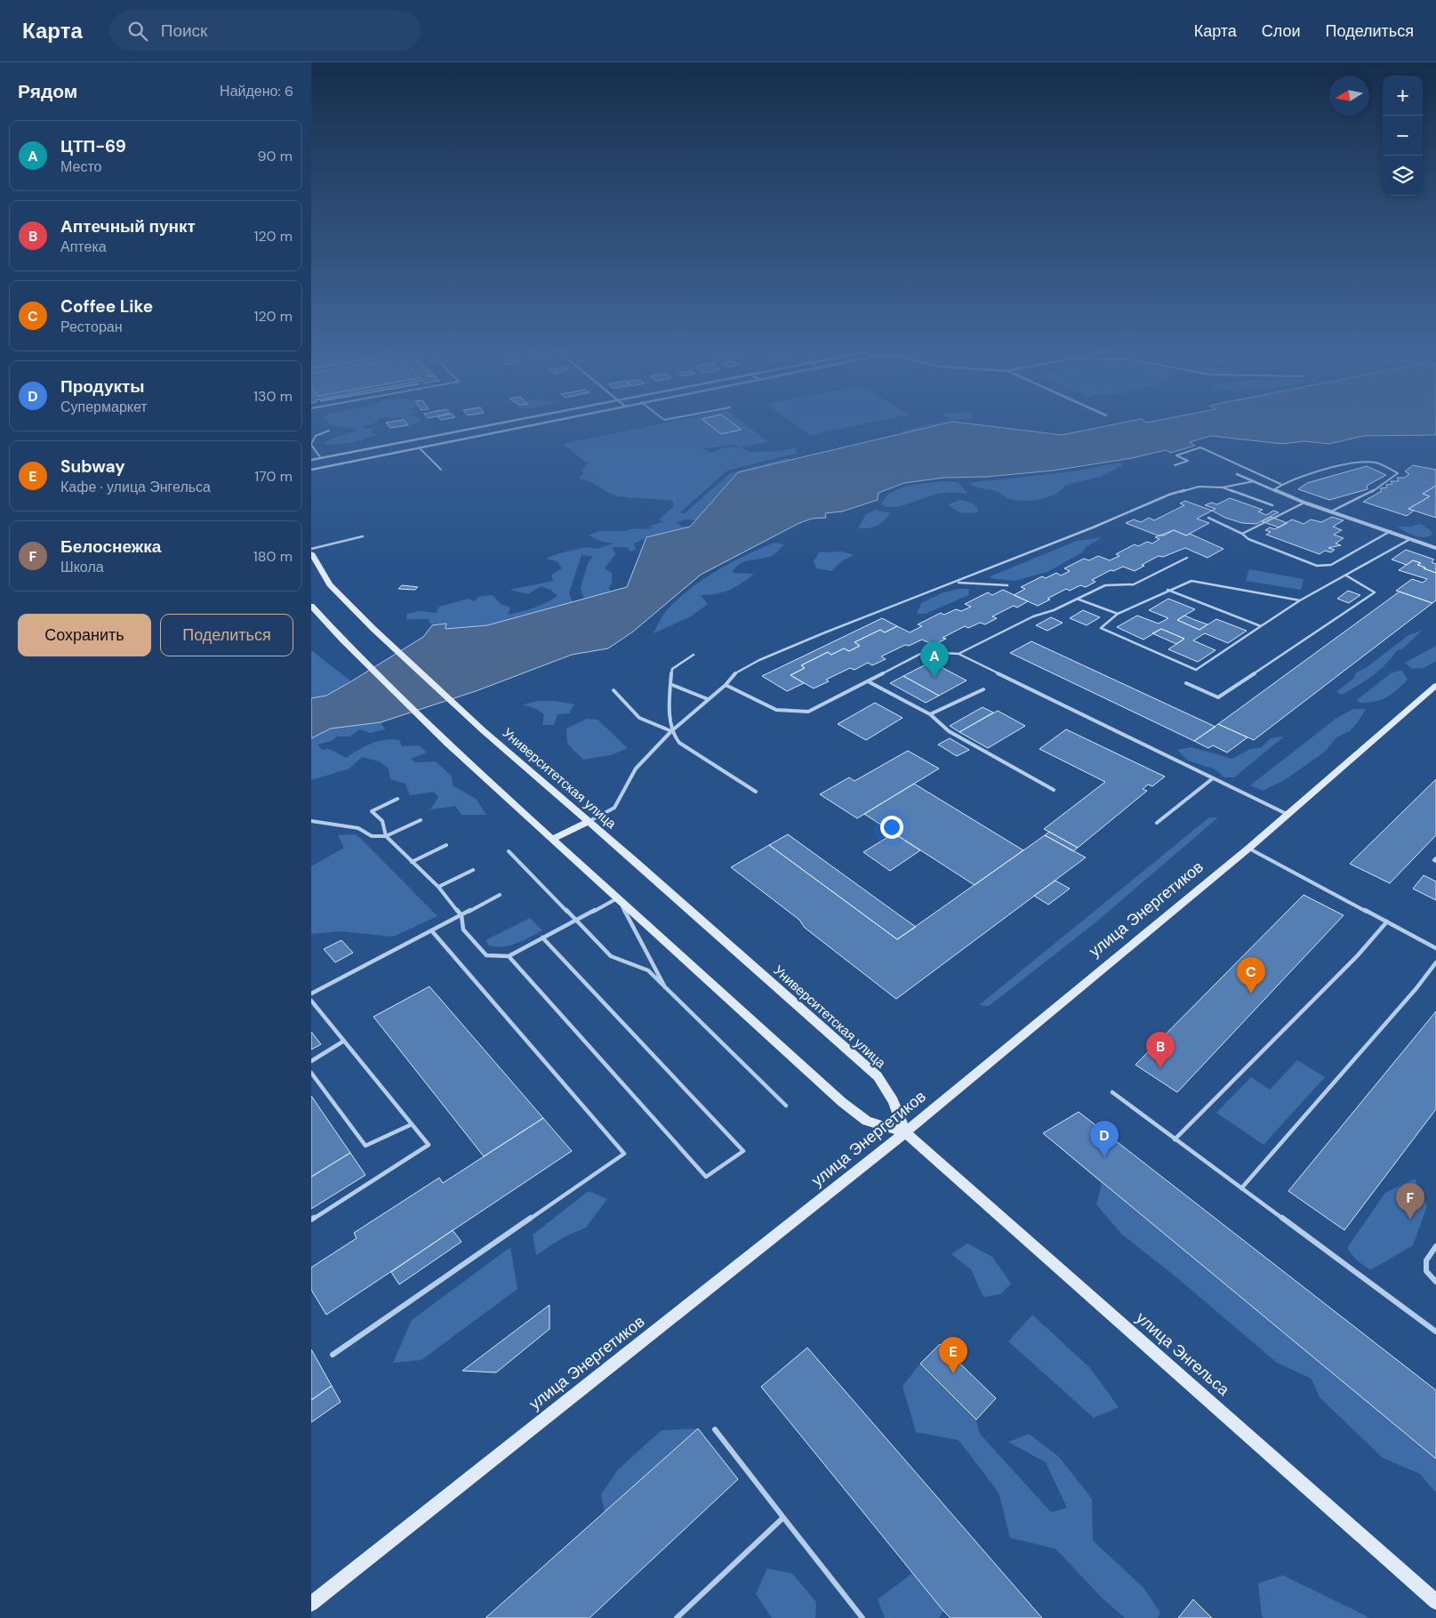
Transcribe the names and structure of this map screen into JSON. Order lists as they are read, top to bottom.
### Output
{
  "streets": {
    "main road": ["Университетская улица", "улица Энергетиков", "улица Энгельса"]
  },
  "crossings": [
    ["Университетская улица", "улица Энергетиков"],
    ["Университетская улица", "улица Энгельса"],
    ["улица Энергетиков", "улица Энгельса"]
  ],
  "north": "left",
  "page": {
    "header": "Карта",
    "search": "Поиск",
    "nav": ["Карта", "Слои", "Поделиться"],
    "heading": ["Рядом", "Найдено: 6"],
    "map_buttons": ["+", "−"],
    "list": [
      {
        "mark": "A",
        "name": "ЦТП-69",
        "note": "Место",
        "value": "90 m"
      },
      {
        "mark": "B",
        "name": "Аптечный пункт",
        "note": "Аптека",
        "value": "120 m"
      },
      {
        "mark": "C",
        "name": "Coffee Like",
        "note": "Ресторан",
        "value": "120 m"
      },
      {
        "mark": "D",
        "name": "Продукты",
        "note": "Супермаркет",
        "value": "130 m"
      },
      {
        "mark": "E",
        "name": "Subway",
        "note": "Кафе · улица Энгельса",
        "value": "170 m"
      },
      {
        "mark": "F",
        "name": "Белоснежка",
        "note": "Школа",
        "value": "180 m"
      }
    ],
    "buttons": ["Сохранить", "Поделиться"],
    "pins": [
      "A",
      "C",
      "B",
      "D",
      "F",
      "E"
    ]
  }
}
